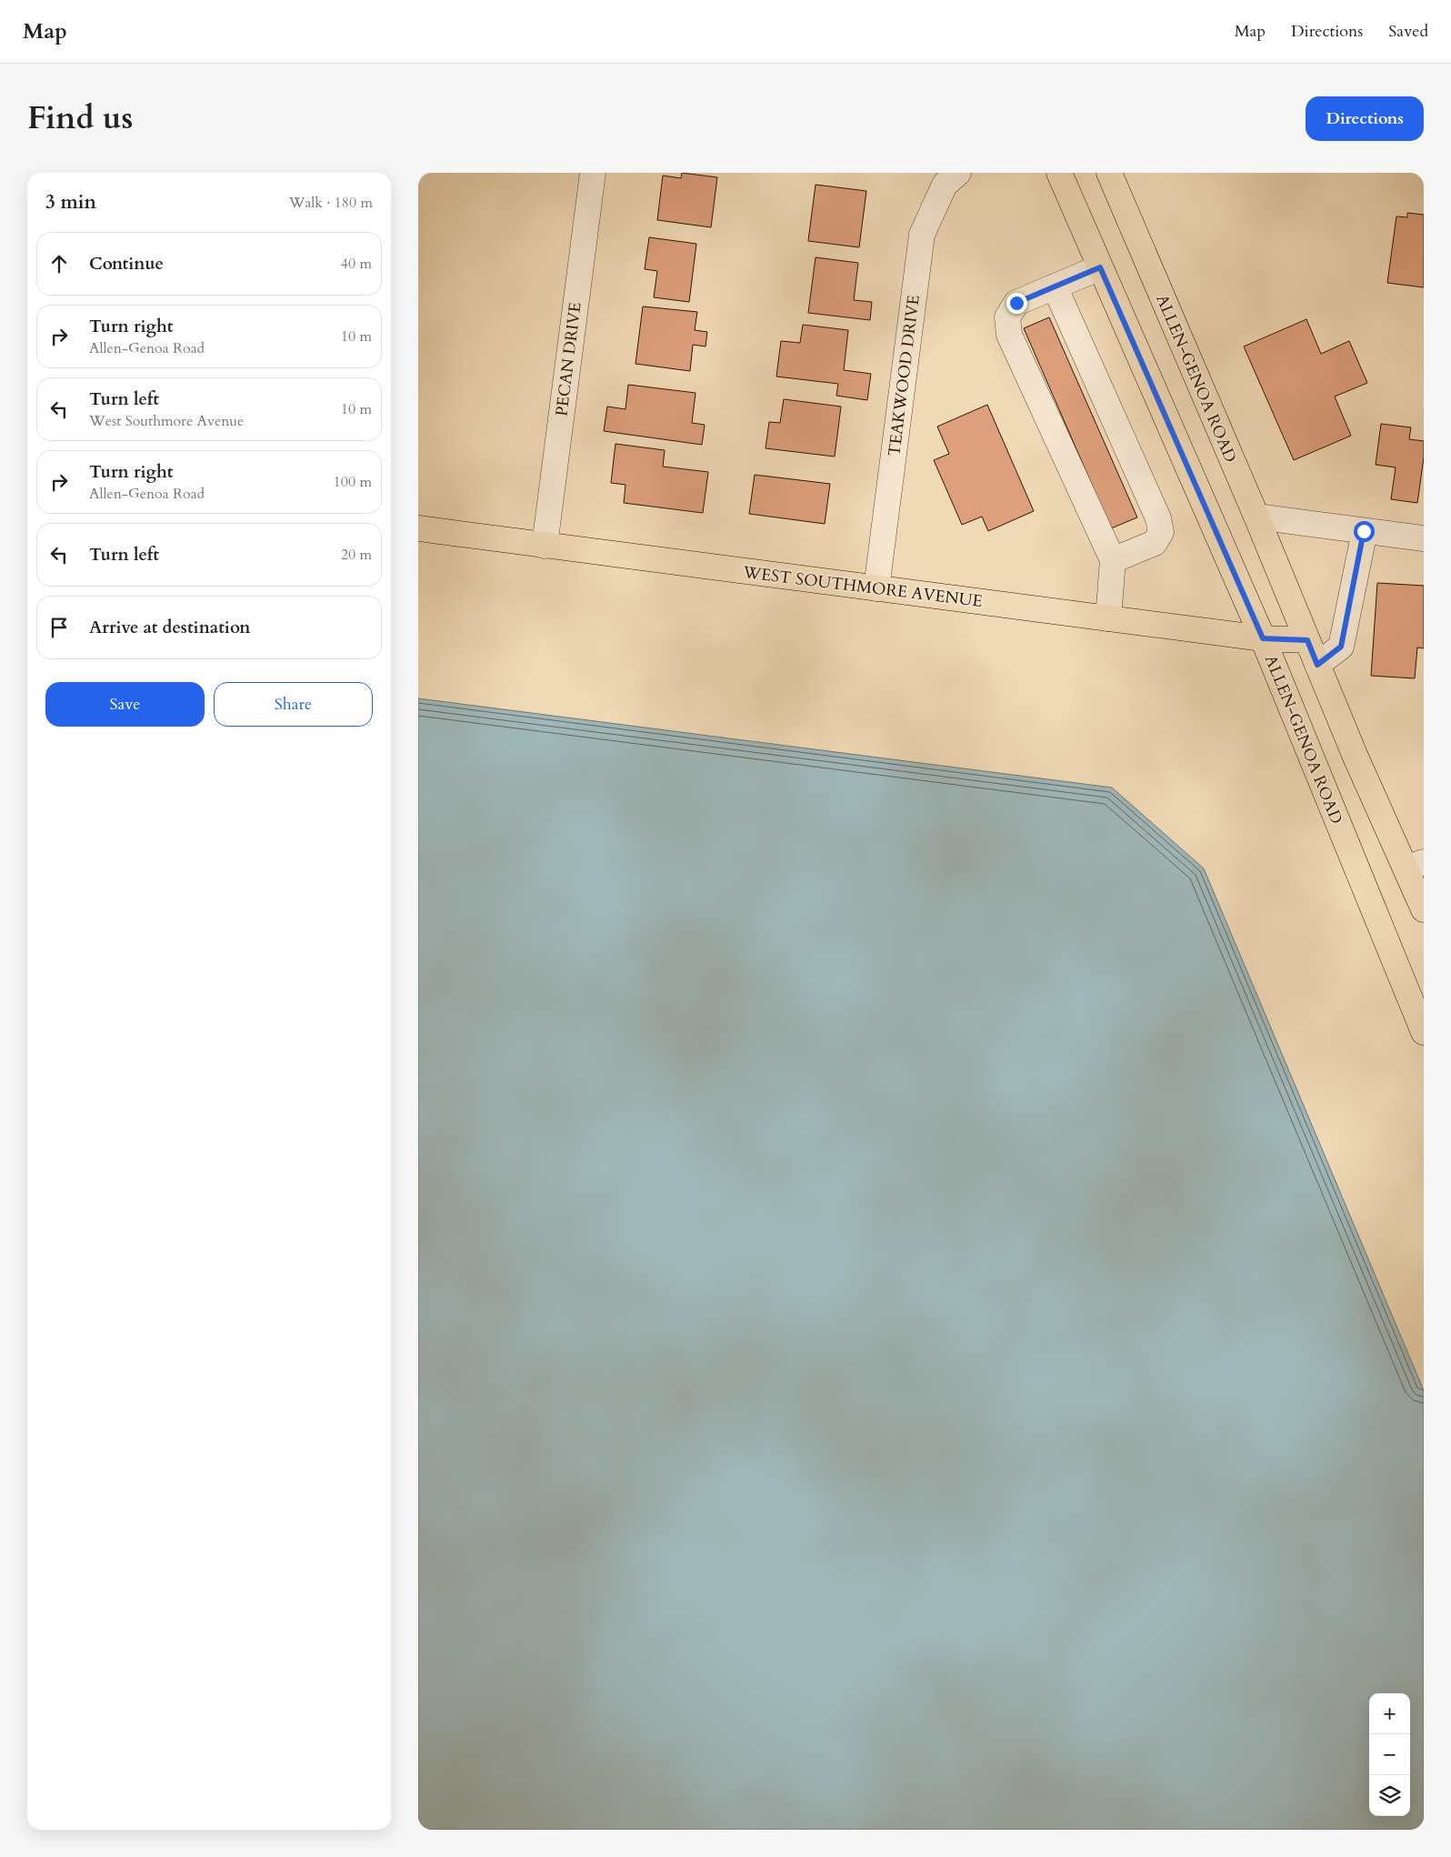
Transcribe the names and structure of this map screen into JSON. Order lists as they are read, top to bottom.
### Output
{
  "streets": {
    "main road": ["ALLEN-GENOA ROAD", "WEST SOUTHMORE AVENUE"],
    "street": ["PECAN DRIVE", "TEAKWOOD DRIVE"]
  },
  "crossings": [
    ["PECAN DRIVE", "WEST SOUTHMORE AVENUE"],
    ["TEAKWOOD DRIVE", "WEST SOUTHMORE AVENUE"],
    ["ALLEN-GENOA ROAD", "WEST SOUTHMORE AVENUE"]
  ],
  "page": {
    "header": "Map",
    "nav": ["Map", "Directions", "Saved"],
    "title": "Find us",
    "buttons": [
      "Directions",
      ["Save", "Share"]
    ],
    "heading": ["3 min", "Walk · 180 m"],
    "list": [
      ["Continue", "40 m"],
      ["Turn right", "Allen-Genoa Road", "10 m"],
      ["Turn left", "West Southmore Avenue", "10 m"],
      ["Turn right", "Allen-Genoa Road", "100 m"],
      ["Turn left", "20 m"],
      "Arrive at destination"
    ],
    "map_buttons": ["+", "−"]
  }
}
